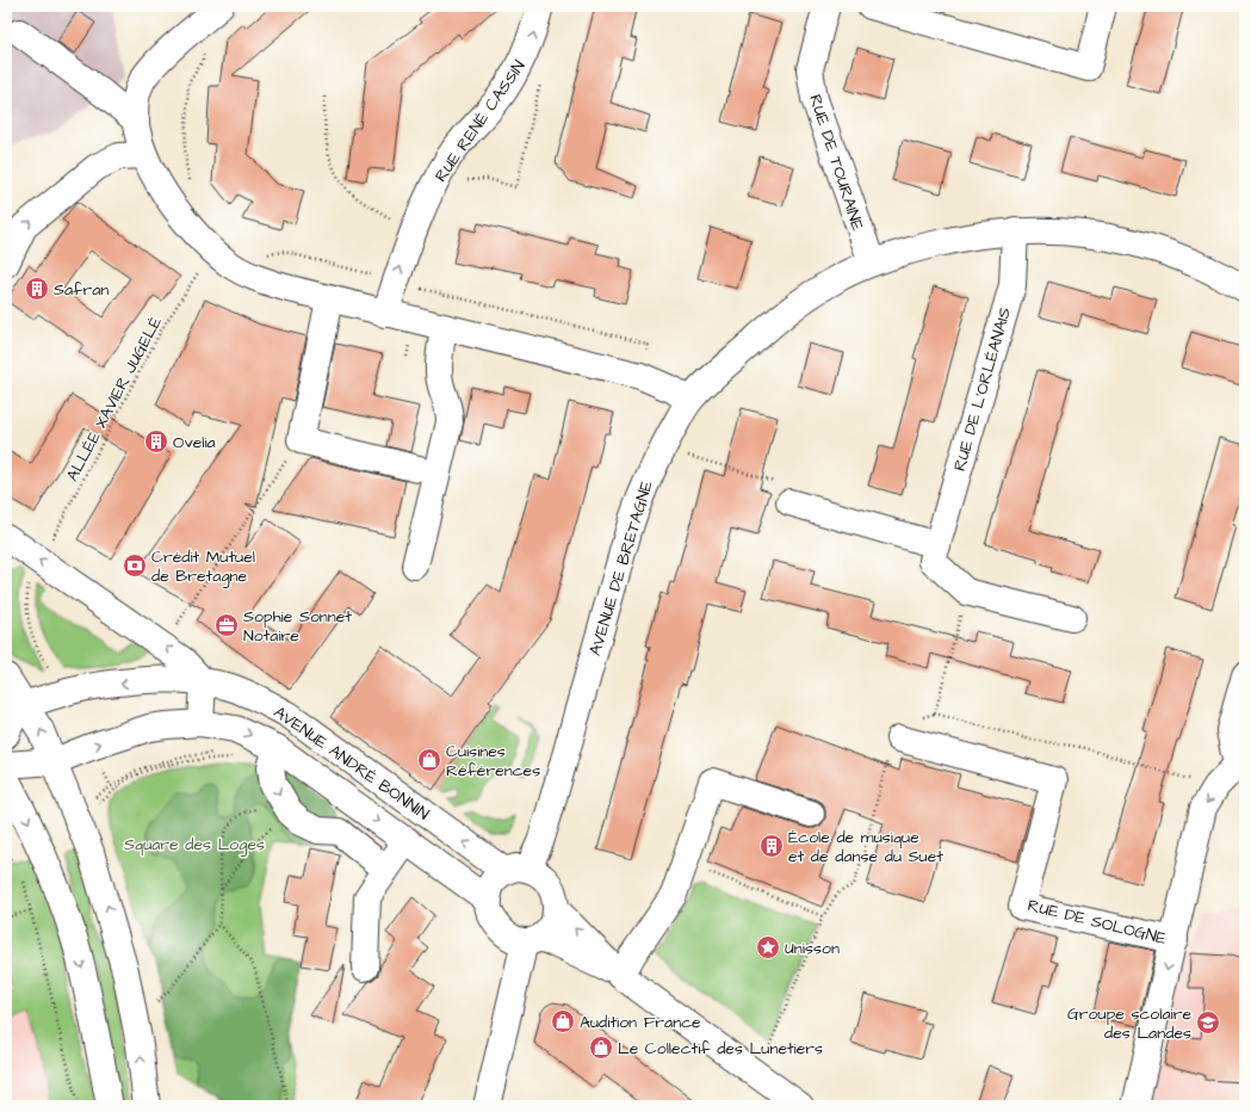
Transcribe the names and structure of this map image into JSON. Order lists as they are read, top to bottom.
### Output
{
  "streets": {
    "street": [
      "RUE RENÉ CASSIN",
      "RUE DE TOURAINE",
      "RUE DE L'ORLÉANAIS",
      "AVENUE DE BRETAGNE",
      "AVENUE ANDRÉ BONNIN",
      "RUE DE SOLOGNE"
    ],
    "path": ["ALLÉE XAVIER JUGELÉ"]
  },
  "crossings": [
    ["RUE DE TOURAINE", "AVENUE DE BRETAGNE"],
    ["RUE DE L'ORLÉANAIS", "AVENUE DE BRETAGNE"],
    ["AVENUE DE BRETAGNE", "AVENUE ANDRÉ BONNIN"]
  ],
  "one_way": ["RUE RENÉ CASSIN", "RUE DE SOLOGNE"],
  "parks": ["Square des Loges"],
  "places": {
    "building": ["Safran", "Ovelia", "École de musique et de danse du Suet"],
    "bank": ["Crédit Mutuel de Bretagne"],
    "office": ["Sophie Sonnet Notaire"],
    "shop": ["Cuisines Références", "Audition France", "Le Collectif des Lunetiers"],
    "place": ["Unisson"],
    "school or university": ["Groupe scolaire des Landes"]
  }
}
